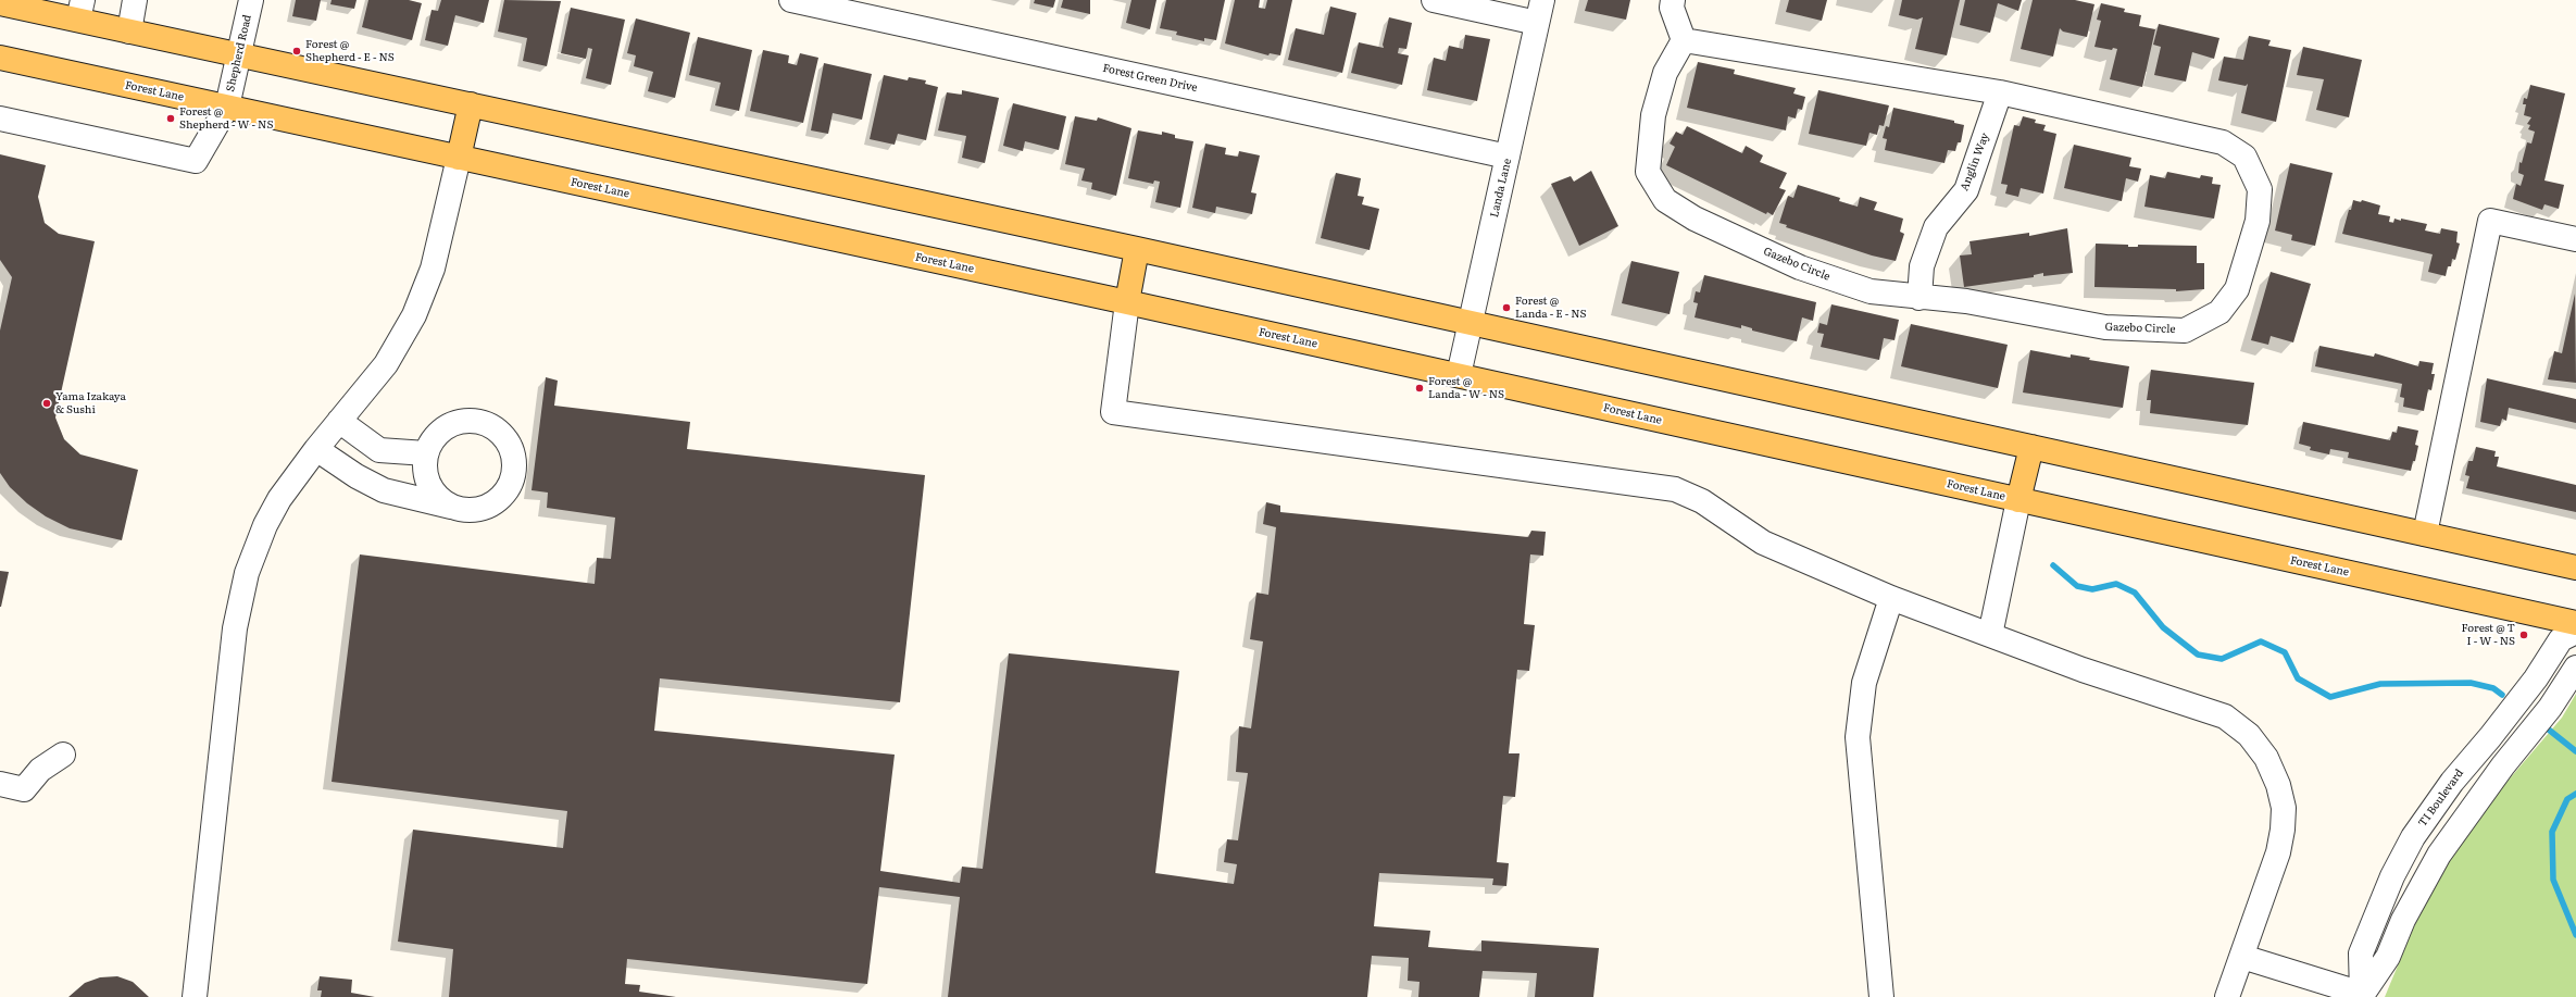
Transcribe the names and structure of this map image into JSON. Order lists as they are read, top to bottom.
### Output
{
  "streets": {
    "main road": ["Forest Lane"],
    "street": [
      "Shepherd Road",
      "Forest Green Drive",
      "Anglin Way",
      "Landa Lane",
      "Gazebo Circle",
      "TI Boulevard"
    ]
  },
  "crossings": [
    ["Shepherd Road", "Forest Lane"],
    ["Forest Green Drive", "Landa Lane"],
    ["Forest Lane", "Landa Lane"],
    ["Anglin Way", "Gazebo Circle"]
  ],
  "places": [
    "Forest @ Shepherd - E - NS",
    "Forest @ Shepherd - W - NS",
    "Forest @ Landa - E - NS",
    "Forest @ Landa - W - NS",
    "Yama Izakaya & Sushi",
    "Forest @ T I - W - NS"
  ]
}
